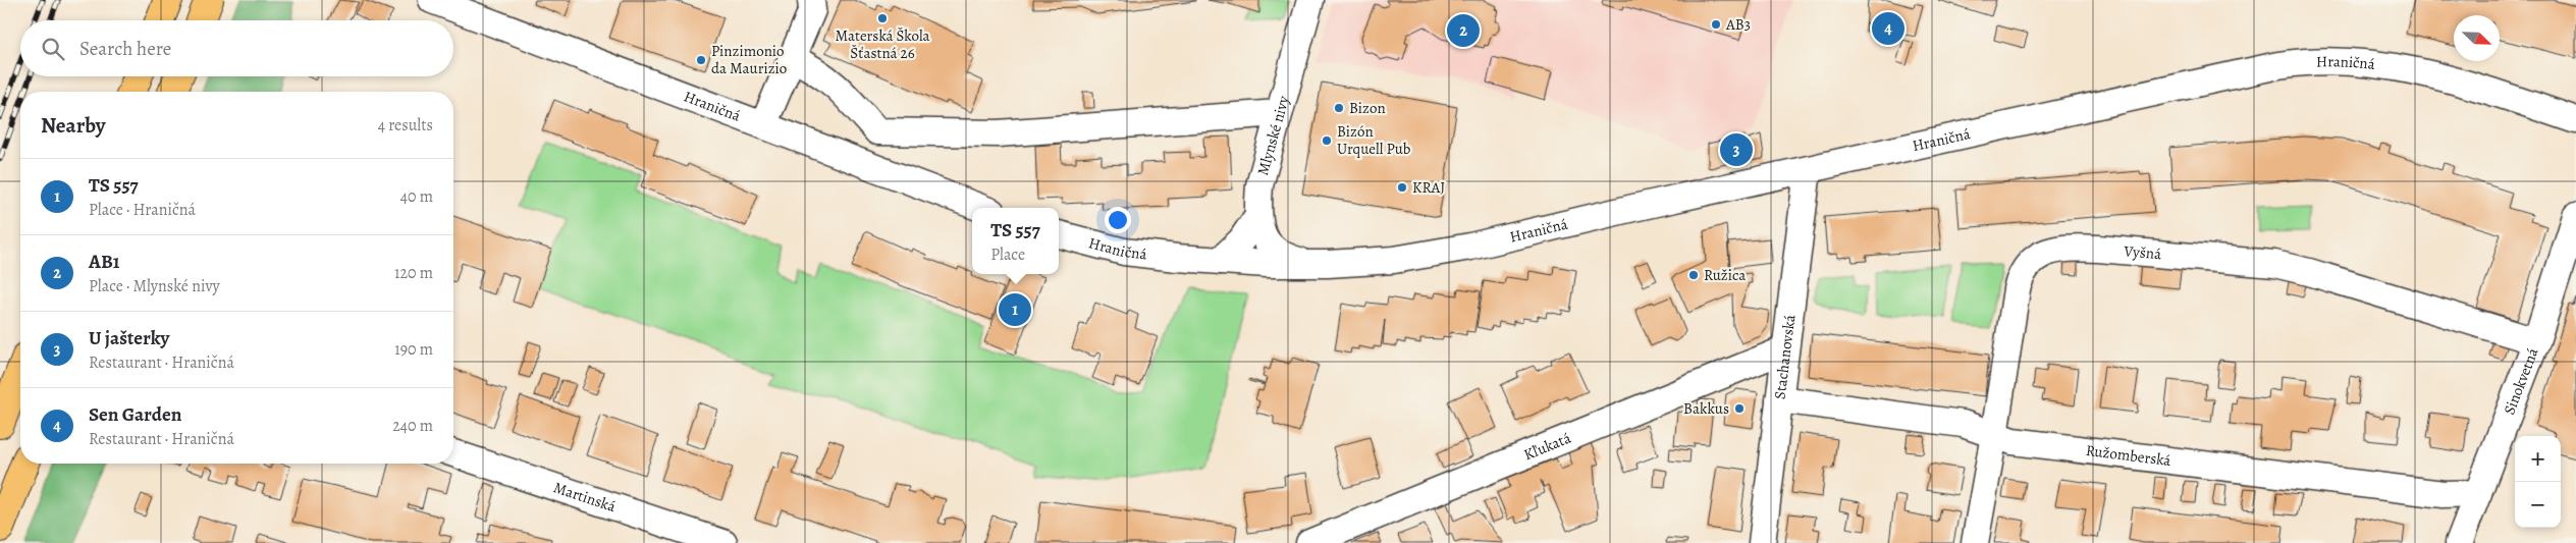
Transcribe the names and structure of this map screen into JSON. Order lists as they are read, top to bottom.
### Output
{
  "streets": {
    "street": [
      "Hraničná",
      "Mlynské nivy",
      "Vyšná",
      "Stachanovská",
      "Sinokvetná",
      "Kľukatá",
      "Ružomberská",
      "Martinská"
    ]
  },
  "crossings": [
    ["Hraničná", "Mlynské nivy"],
    ["Hraničná", "Stachanovská"],
    ["Vyšná", "Sinokvetná"],
    ["Vyšná", "Ružomberská"],
    ["Stachanovská", "Kľukatá"],
    ["Stachanovská", "Ružomberská"],
    ["Sinokvetná", "Ružomberská"]
  ],
  "places": [
    "Materská Škola Šťastná 26",
    "AB3",
    "Pinzimonio da Maurizio",
    "Bizon",
    "Bizón Urquell Pub",
    "KRAJ",
    "Ružica",
    "Bakkus"
  ],
  "north": "bottom right",
  "page": {
    "pins": [
      "4",
      "2",
      "3",
      "1"
    ],
    "search": "Search here",
    "heading": ["Nearby", "4 results"],
    "list": [
      {
        "mark": "1",
        "name": "TS 557",
        "note": "Place · Hraničná",
        "value": "40 m"
      },
      {
        "mark": "2",
        "name": "AB1",
        "note": "Place · Mlynské nivy",
        "value": "120 m"
      },
      {
        "mark": "3",
        "name": "U jašterky",
        "note": "Restaurant · Hraničná",
        "value": "190 m"
      },
      {
        "mark": "4",
        "name": "Sen Garden",
        "note": "Restaurant · Hraničná",
        "value": "240 m"
      }
    ],
    "popup": ["TS 557", "Place"],
    "map_buttons": ["+", "−"]
  }
}
